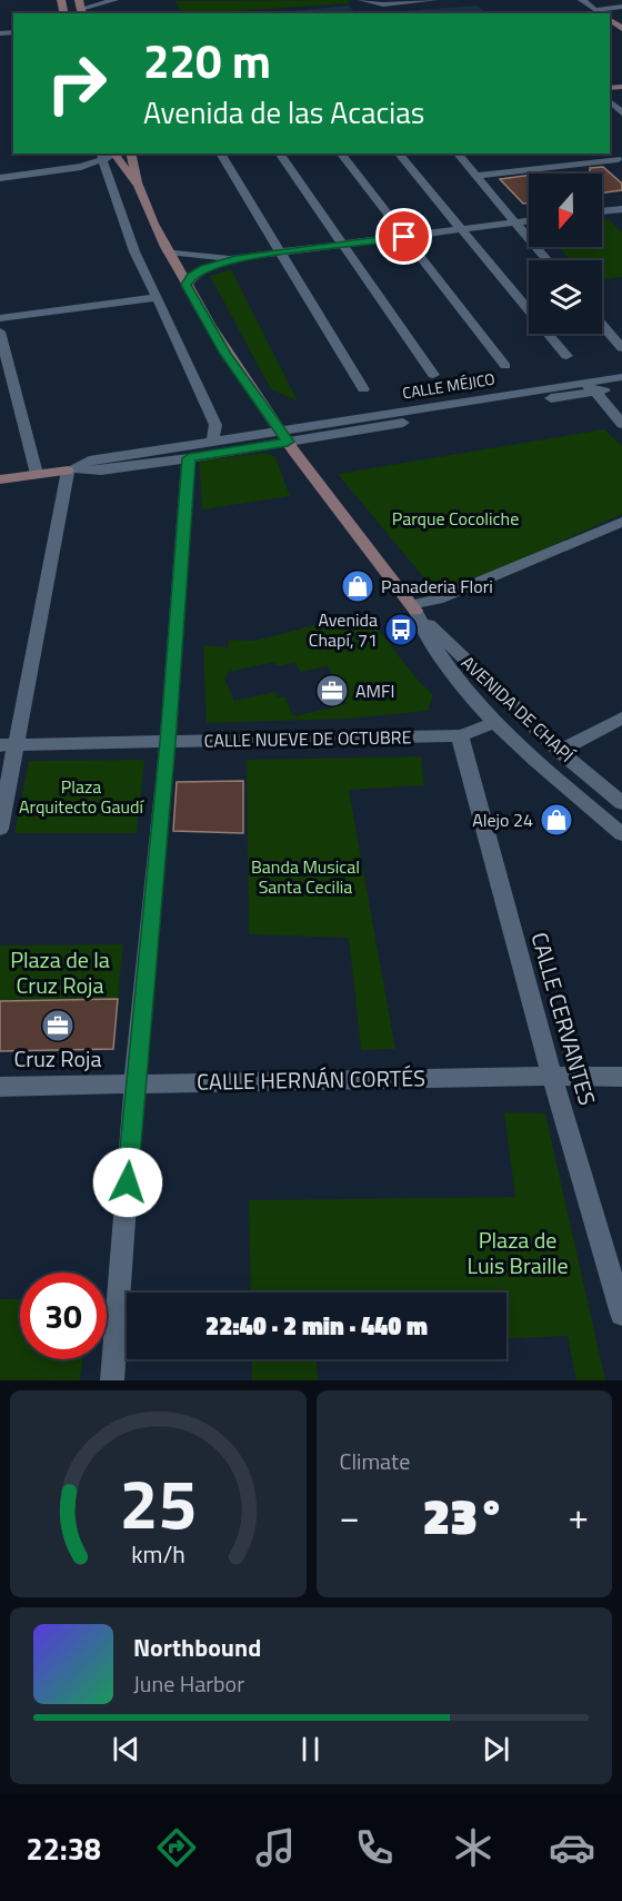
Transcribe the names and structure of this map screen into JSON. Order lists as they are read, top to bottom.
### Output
{
  "streets": {
    "street": [
      "CALLE MÉJICO",
      "AVENIDA DE CHAPÍ",
      "CALLE NUEVE DE OCTUBRE",
      "CALLE CERVANTES",
      "CALLE HERNÁN CORTÉS"
    ]
  },
  "crossings": [
    ["CALLE MÉJICO", "AVENIDA DE CHAPÍ"],
    ["AVENIDA DE CHAPÍ", "CALLE NUEVE DE OCTUBRE"],
    ["CALLE NUEVE DE OCTUBRE", "CALLE CERVANTES"],
    ["CALLE CERVANTES", "CALLE HERNÁN CORTÉS"]
  ],
  "parks": [
    "Parque Cocoliche",
    "Plaza Arquitecto Gaudí",
    "Banda Musical Santa Cecilia",
    "Plaza de la Cruz Roja",
    "Plaza de Luis Braille"
  ],
  "places": {
    "shop": ["Panaderia Flori", "Alejo 24"],
    "bus stop": ["Avenida Chapí, 71"],
    "office": ["AMFI", "Cruz Roja"]
  },
  "north": "bottom",
  "page": {
    "turn": ["220 m", "Avenida de las Acacias"],
    "limit": "30",
    "trip": "22:40 · 2 min · 440 m",
    "tile": "Climate",
    "heat": ["−", "23°", "+"],
    "song": ["Northbound", "June Harbor"],
    "tabs": "22:38",
    "gauge": ["25", "km/h"]
  }
}
